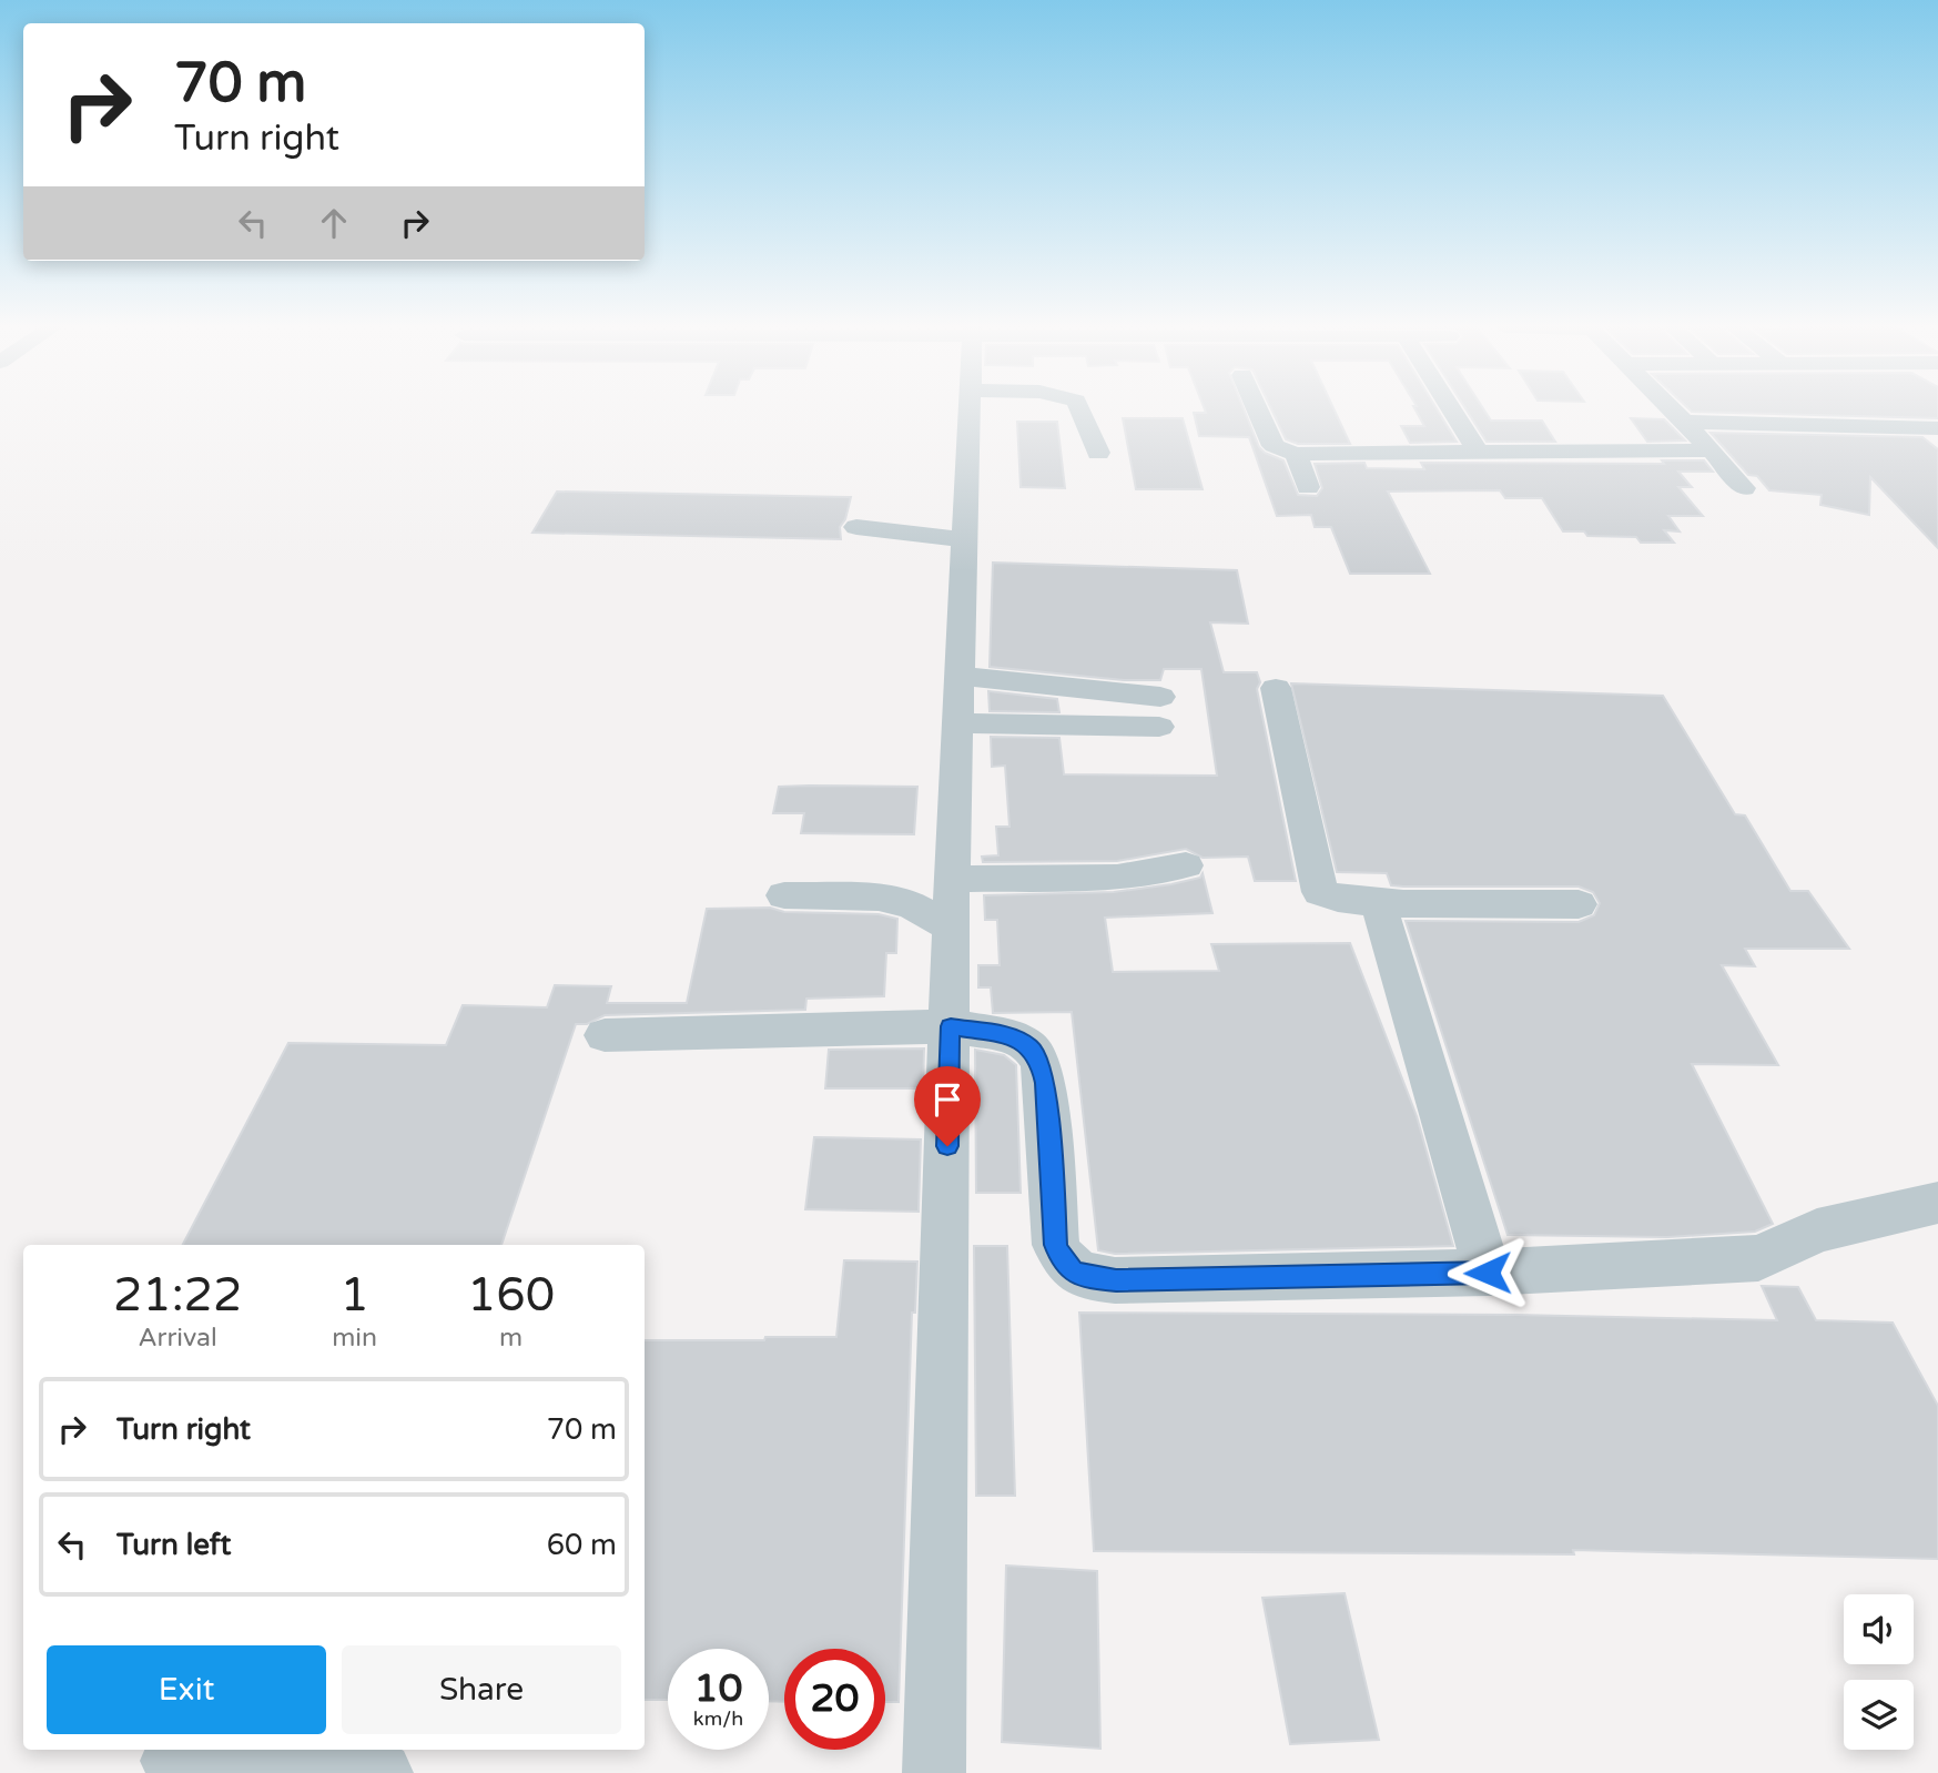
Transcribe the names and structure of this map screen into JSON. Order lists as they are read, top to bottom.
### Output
{
  "page": {
    "turn": ["70 m", "Turn right"],
    "eta": [
      "21:22",
      "Arrival",
      "1",
      "min",
      "160",
      "m"
    ],
    "list": [
      {
        "name": "Turn right",
        "value": "70 m"
      },
      {
        "name": "Turn left",
        "value": "60 m"
      }
    ],
    "buttons": ["Exit", "Share"],
    "speed": "10 km/h",
    "limit": "20"
  }
}
